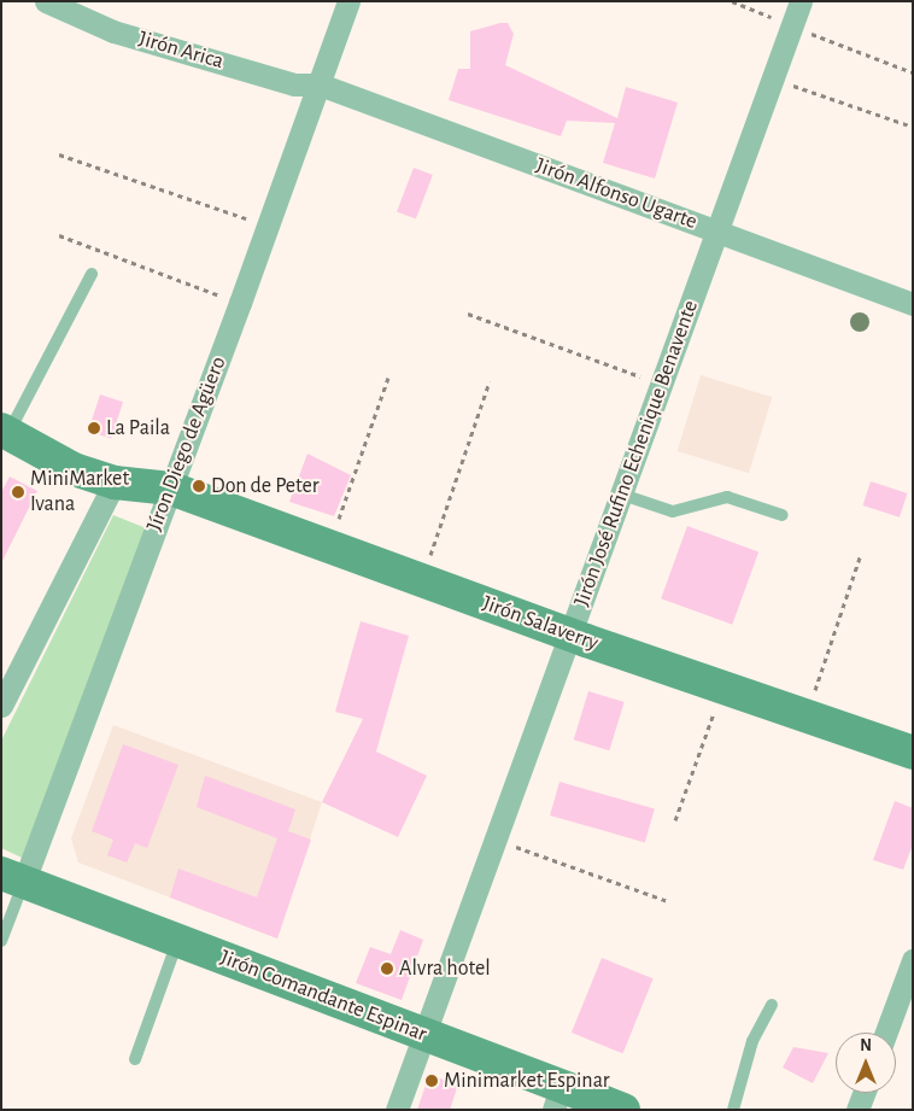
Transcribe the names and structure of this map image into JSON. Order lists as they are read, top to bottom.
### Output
{
  "streets": {
    "main road": ["Jirón Salaverry", "Jirón Comandante Espinar"],
    "street": [
      "Jirón Arica",
      "Jirón Alfonso Ugarte",
      "Jíron Diego de Agüero",
      "Jirón José Rufino Echenique Benavente"
    ]
  },
  "crossings": [
    ["Jirón Arica", "Jirón Alfonso Ugarte"],
    ["Jirón Arica", "Jíron Diego de Agüero"],
    ["Jirón Alfonso Ugarte", "Jíron Diego de Agüero"],
    ["Jirón Alfonso Ugarte", "Jirón José Rufino Echenique Benavente"],
    ["Jíron Diego de Agüero", "Jirón Salaverry"],
    ["Jíron Diego de Agüero", "Jirón Comandante Espinar"],
    ["Jirón José Rufino Echenique Benavente", "Jirón Salaverry"],
    ["Jirón José Rufino Echenique Benavente", "Jirón Comandante Espinar"]
  ],
  "places": [
    "La Paila",
    "Don de Peter",
    "MiniMarket Ivana",
    "Alvra hotel",
    "Minimarket Espinar"
  ],
  "north": "top"
}
